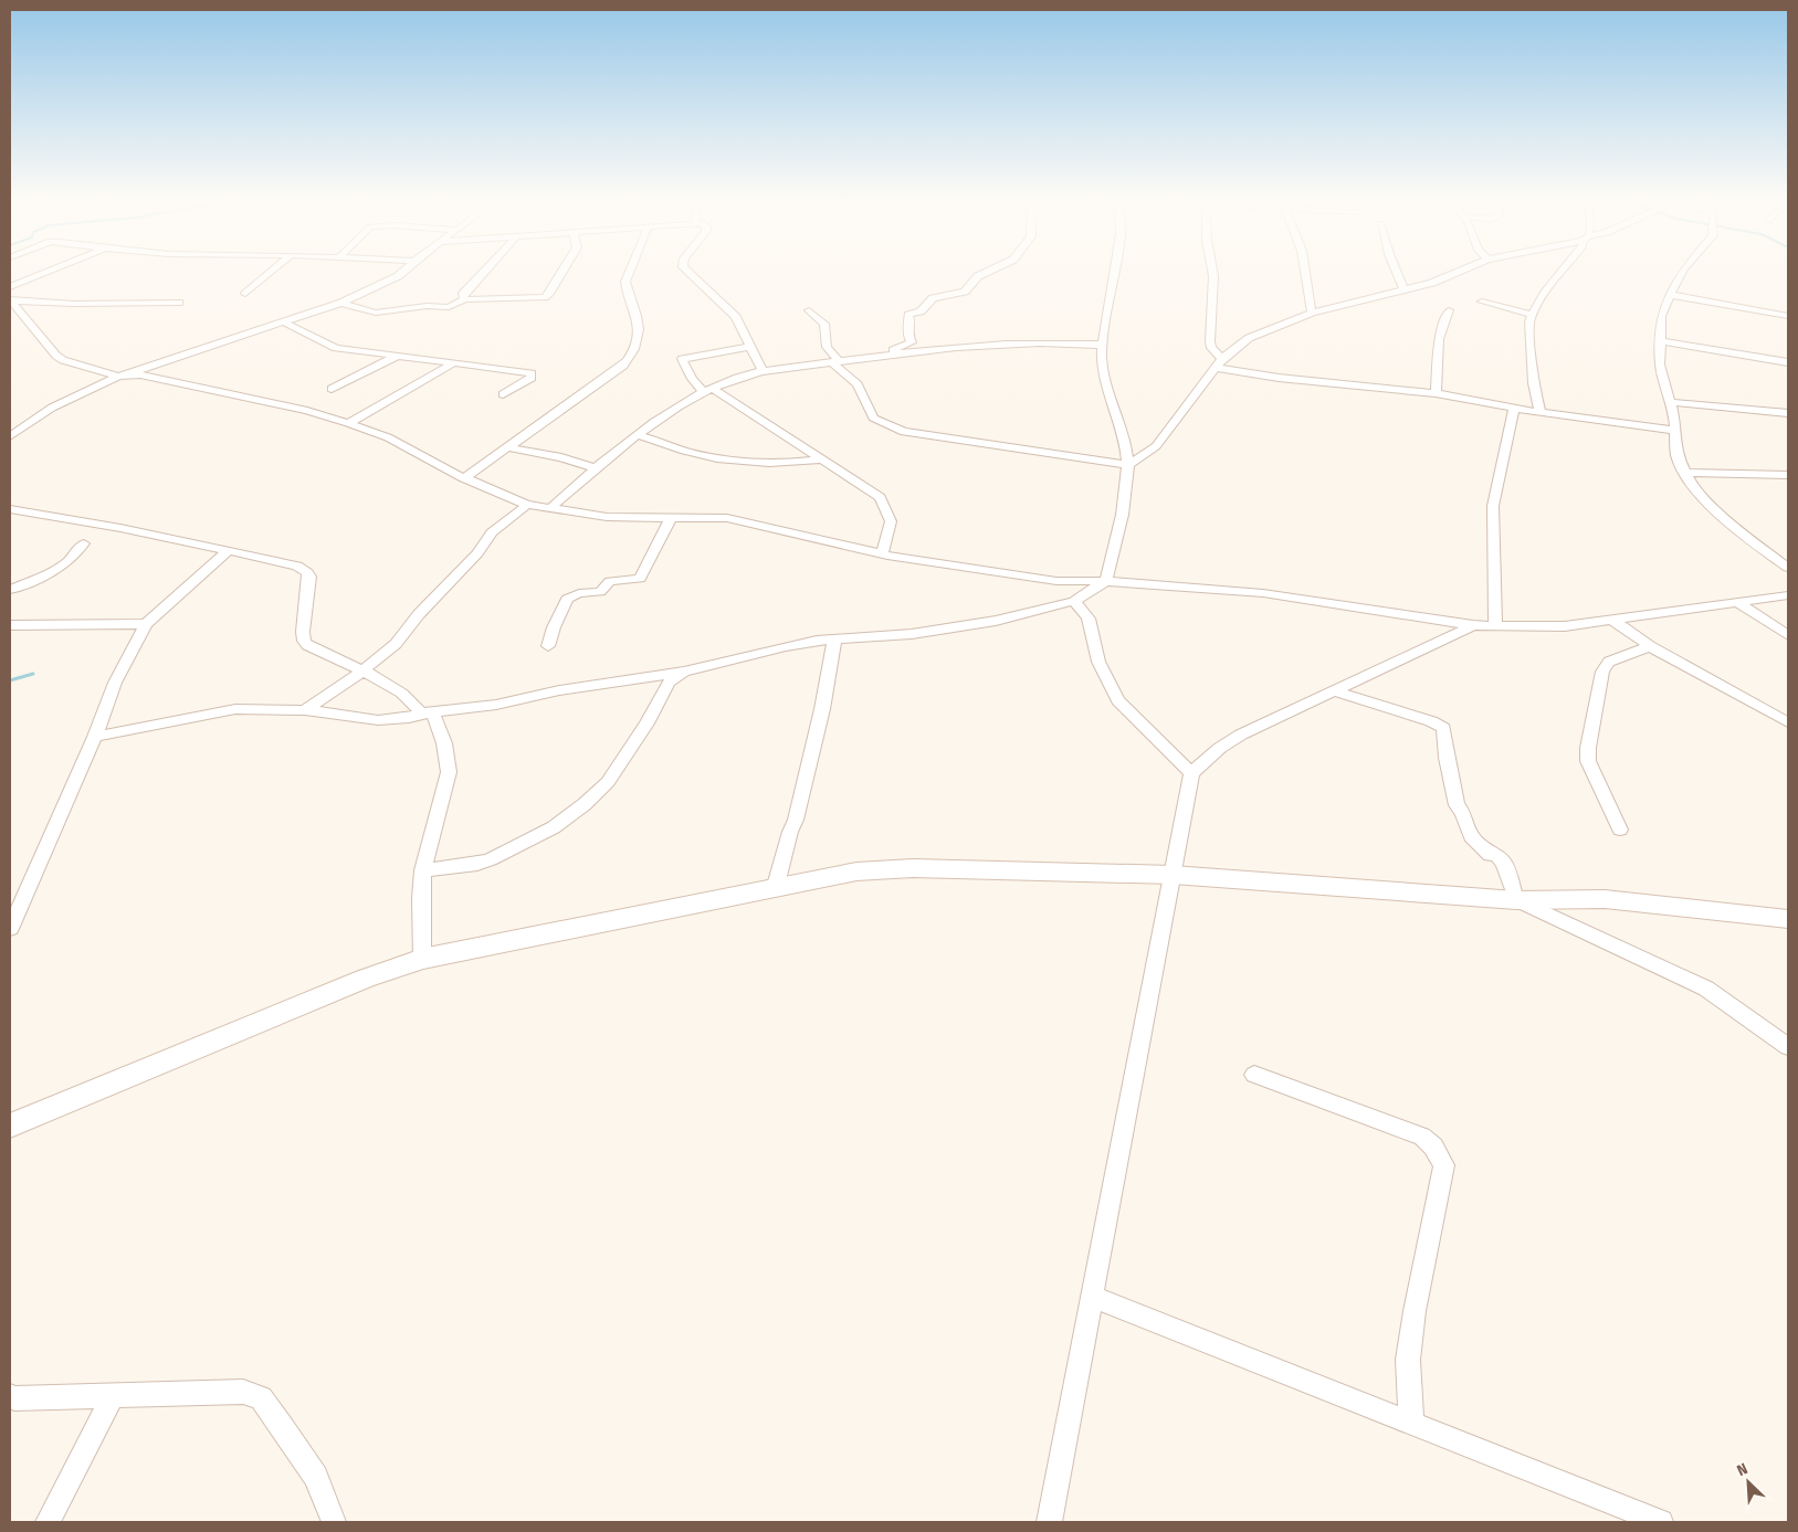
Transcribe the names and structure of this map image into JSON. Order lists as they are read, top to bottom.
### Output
{
  "north": "top left"
}
